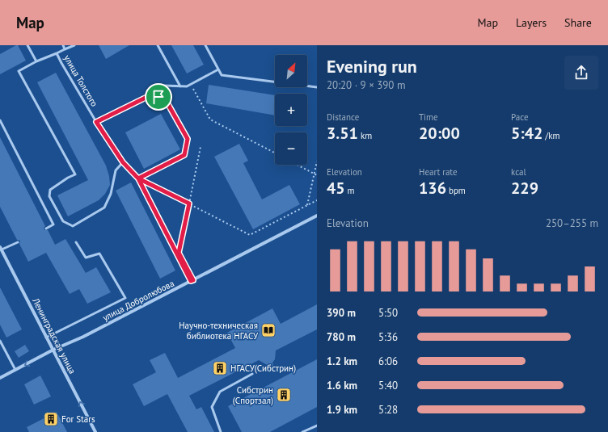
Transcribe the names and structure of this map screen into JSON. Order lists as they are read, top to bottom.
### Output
{
  "streets": {
    "street": ["улица Добролюбова", "Ленинградская улица"],
    "lane": ["улица Толстого"]
  },
  "crossings": [
    ["улица Толстого", "улица Добролюбова"],
    ["улица Добролюбова", "Ленинградская улица"]
  ],
  "one_way": ["Ленинградская улица"],
  "places": {
    "library": ["Научно-техническая библиотека НГАСУ"],
    "building": ["НГАСУ(Сибстрин)", "Сибстрин (Спортзал)", "For Stars"]
  },
  "north": "top right",
  "page": {
    "header": "Map",
    "nav": ["Map", "Layers", "Share"],
    "heading": ["Evening run", "20:20 · 9 × 390 m"],
    "map_buttons": ["+", "−"],
    "stats": [
      ["Distance", "3.51 km"],
      ["Time", "20:00"],
      ["Pace", "5:42 /km"],
      ["Elevation", "45 m"],
      ["Heart rate", "136 bpm"],
      ["kcal", "229"]
    ],
    "chart": ["Elevation", "250–255 m"],
    "list": [
      {
        "name": "390 m",
        "note": "5:50"
      },
      {
        "name": "780 m",
        "note": "5:36"
      },
      {
        "name": "1.2 km",
        "note": "6:06"
      },
      {
        "name": "1.6 km",
        "note": "5:40"
      },
      {
        "name": "1.9 km",
        "note": "5:28"
      }
    ]
  }
}
